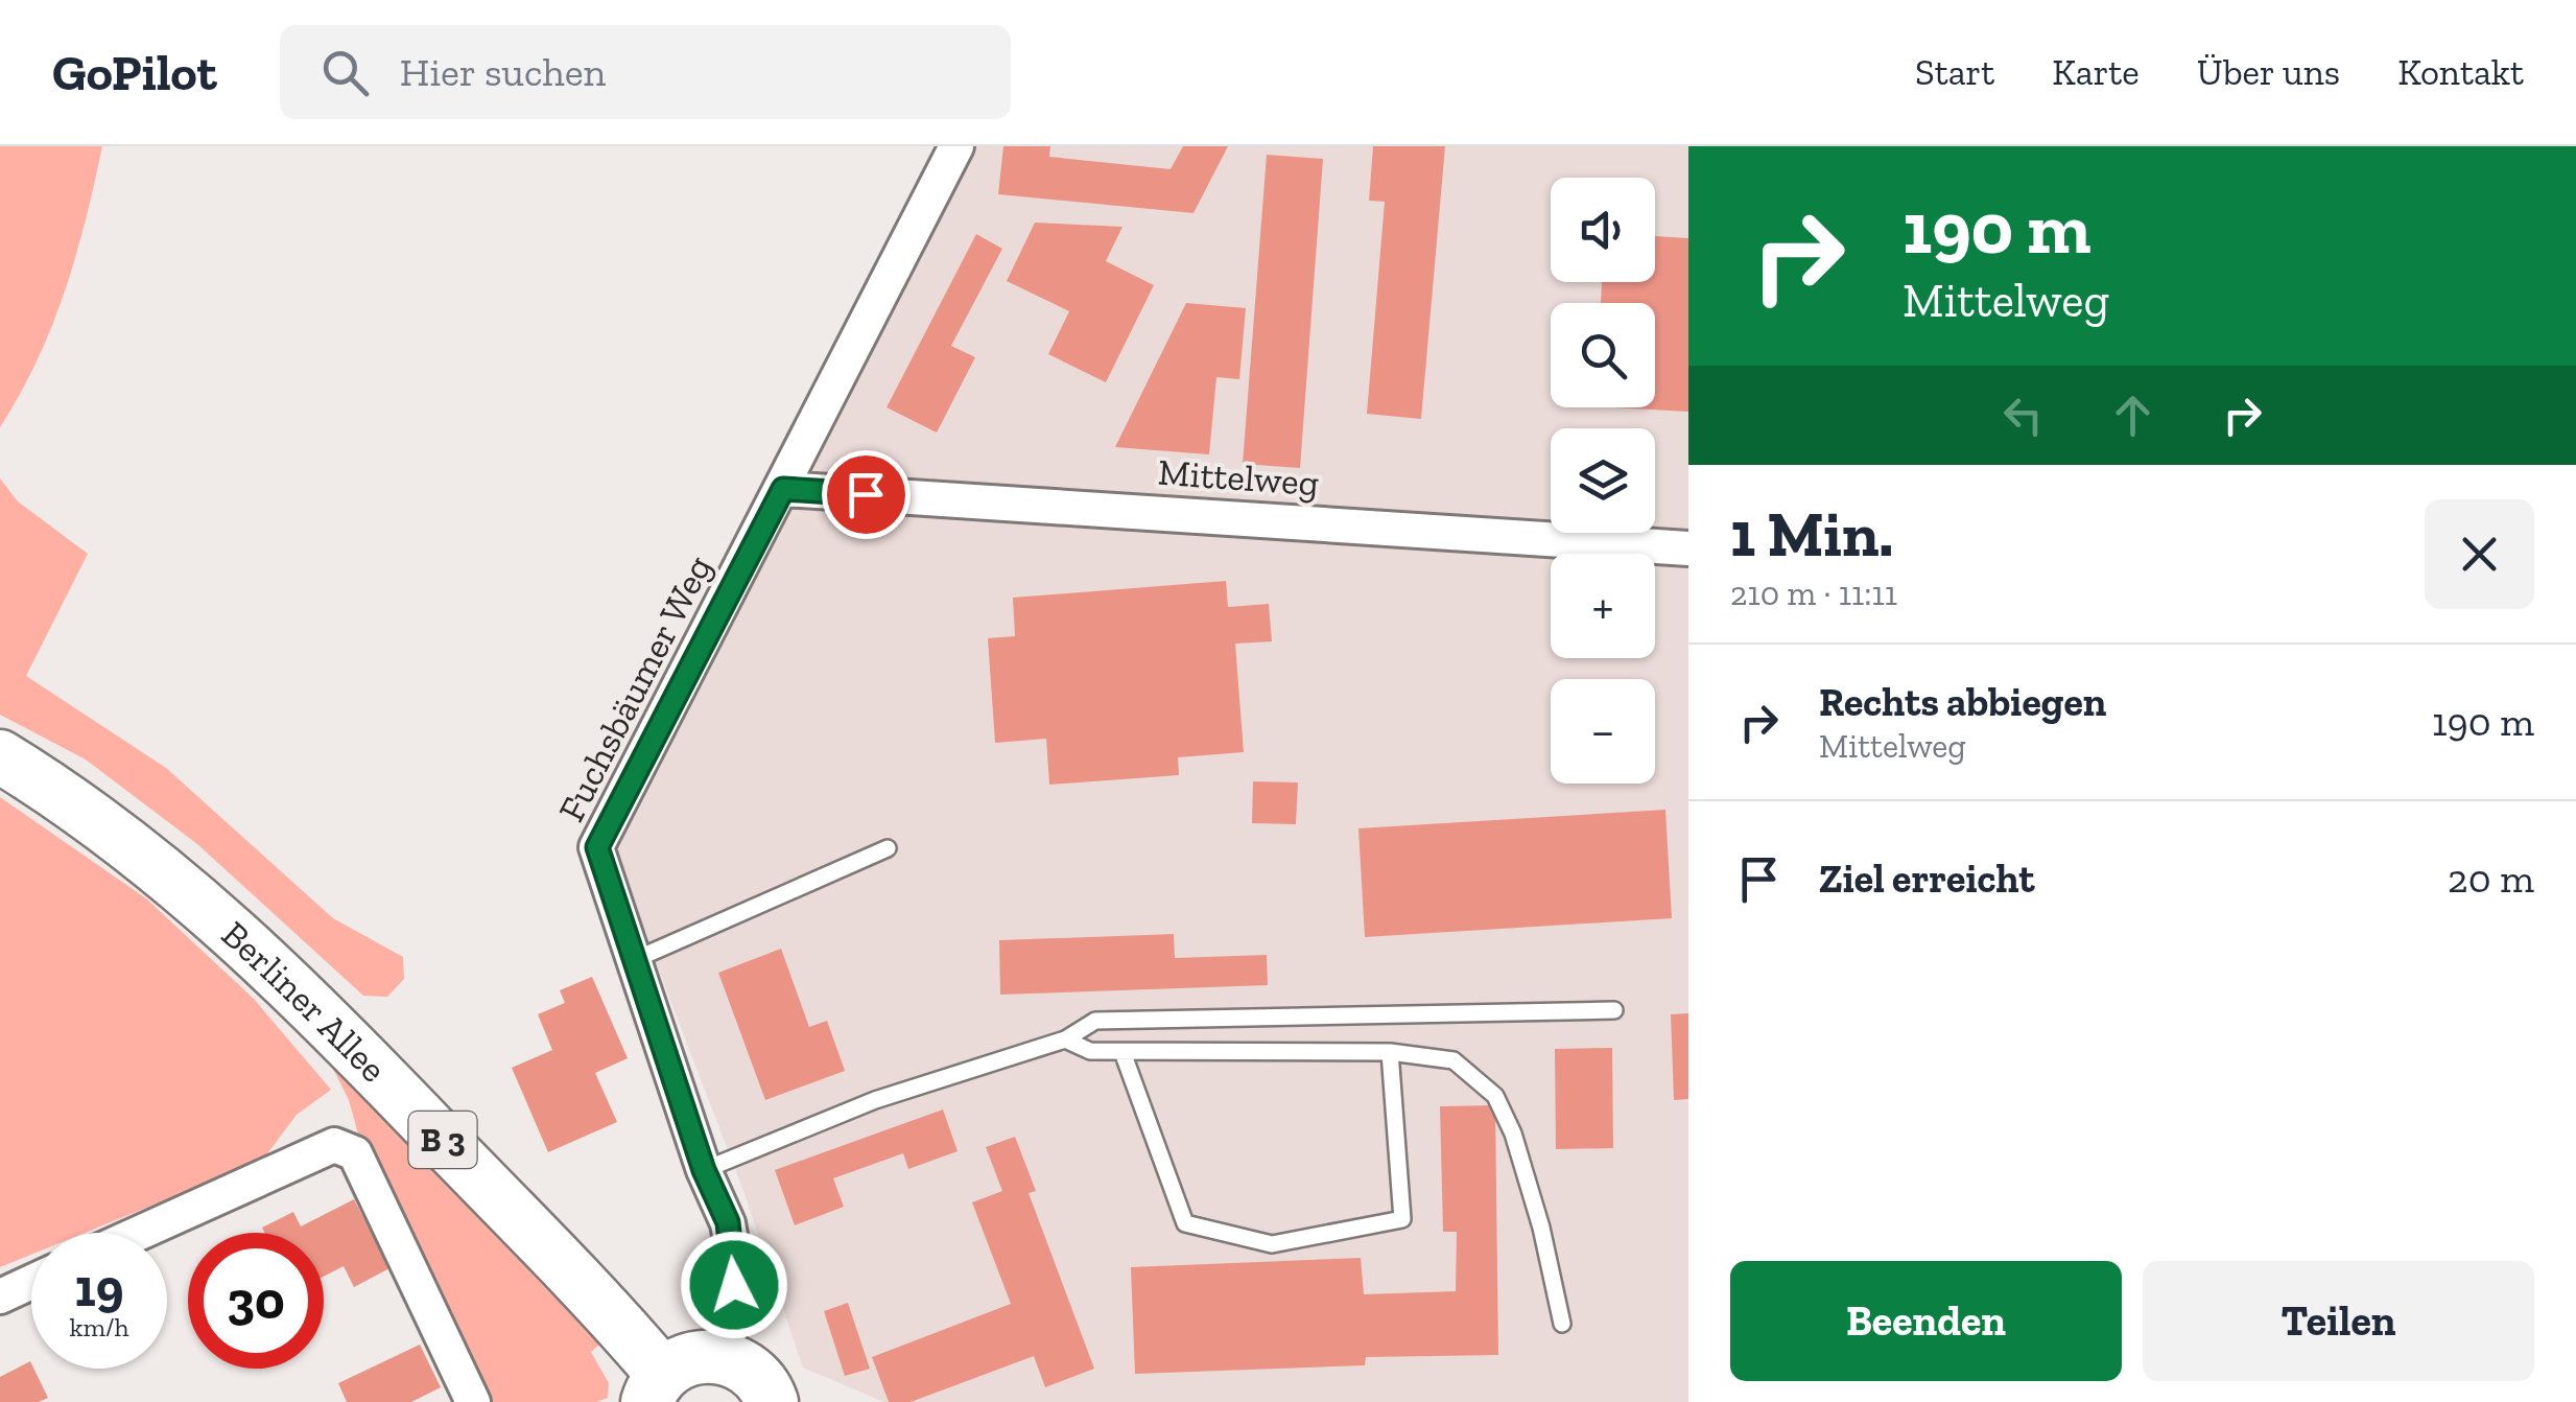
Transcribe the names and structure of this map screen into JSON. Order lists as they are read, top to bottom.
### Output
{
  "streets": {
    "main road": ["Berliner Allee", "B 3"],
    "street": ["Mittelweg", "Fuchsbäumer Weg"]
  },
  "crossings": [
    ["Mittelweg", "Fuchsbäumer Weg"]
  ],
  "page": {
    "header": "GoPilot",
    "search": "Hier suchen",
    "nav": [
      "Start",
      "Karte",
      "Über uns",
      "Kontakt"
    ],
    "turn": ["190 m", "Mittelweg"],
    "map_buttons": ["+", "−"],
    "heading": ["1 Min.", "210 m · 11:11"],
    "list": [
      {
        "name": "Rechts abbiegen",
        "note": "Mittelweg",
        "value": "190 m"
      },
      {
        "name": "Ziel erreicht",
        "value": "20 m"
      }
    ],
    "speed": "19 km/h",
    "limit": "30",
    "buttons": ["Beenden", "Teilen"]
  }
}
